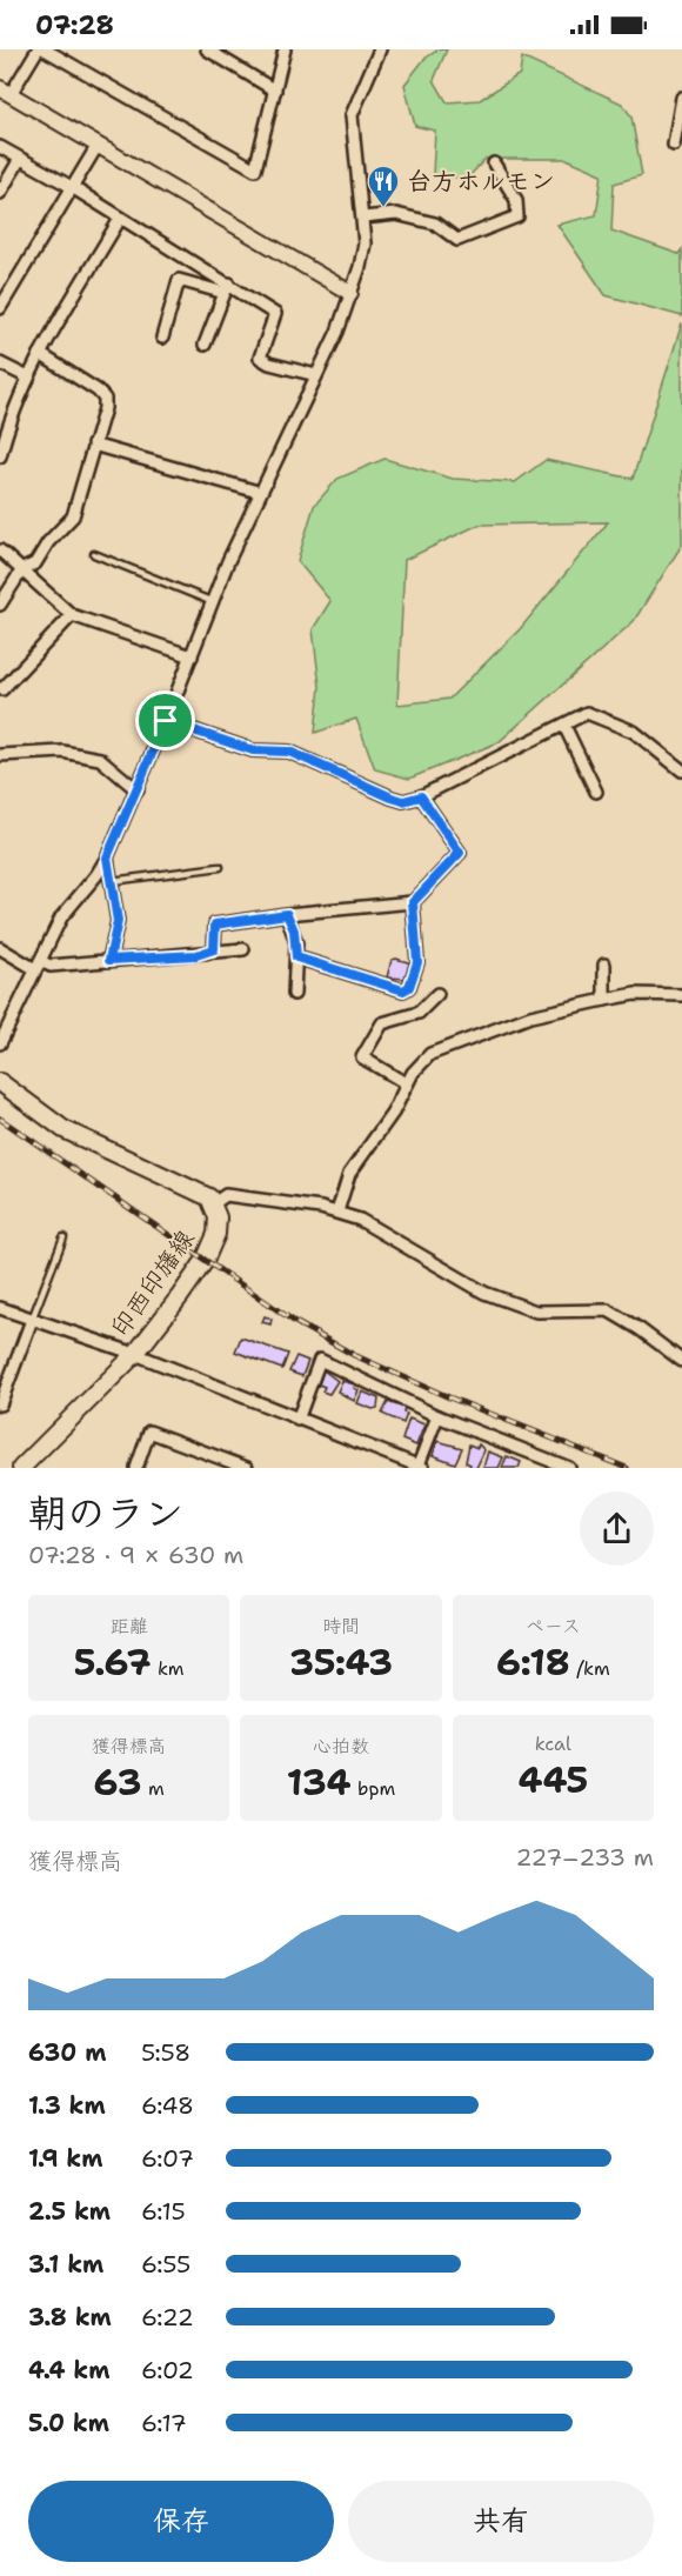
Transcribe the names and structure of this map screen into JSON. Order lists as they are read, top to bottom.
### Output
{
  "streets": {
    "main road": ["印西印旛線"]
  },
  "places": {
    "restaurant": ["台方ホルモン"]
  },
  "page": {
    "status": "07:28",
    "heading": ["朝のラン", "07:28 · 9 × 630 m"],
    "stats": [
      ["距離", "5.67 km"],
      ["時間", "35:43"],
      ["ペース", "6:18 /km"],
      ["獲得標高", "63 m"],
      ["心拍数", "134 bpm"],
      ["kcal", "445"]
    ],
    "chart": ["獲得標高", "227–233 m"],
    "list": [
      {
        "name": "630 m",
        "note": "5:58"
      },
      {
        "name": "1.3 km",
        "note": "6:48"
      },
      {
        "name": "1.9 km",
        "note": "6:07"
      },
      {
        "name": "2.5 km",
        "note": "6:15"
      },
      {
        "name": "3.1 km",
        "note": "6:55"
      },
      {
        "name": "3.8 km",
        "note": "6:22"
      },
      {
        "name": "4.4 km",
        "note": "6:02"
      },
      {
        "name": "5.0 km",
        "note": "6:17"
      }
    ],
    "buttons": ["保存", "共有"]
  }
}
